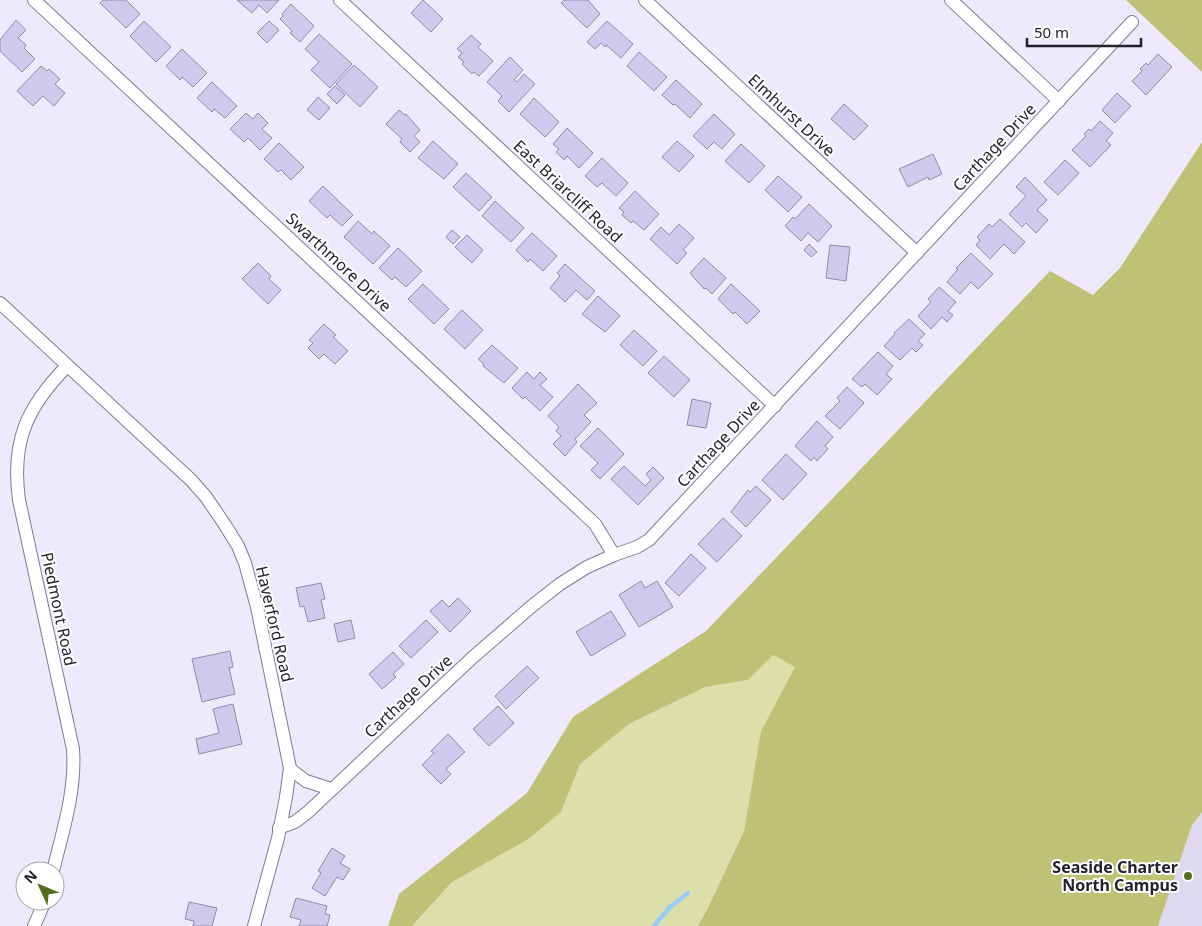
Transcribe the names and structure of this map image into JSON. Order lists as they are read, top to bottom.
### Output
{
  "streets": {
    "street": [
      "Elmhurst Drive",
      "Carthage Drive",
      "East Briarcliff Road",
      "Swarthmore Drive",
      "Piedmont Road",
      "Haverford Road"
    ]
  },
  "crossings": [
    ["Elmhurst Drive", "Carthage Drive"],
    ["Carthage Drive", "East Briarcliff Road"],
    ["Carthage Drive", "Swarthmore Drive"],
    ["Carthage Drive", "Haverford Road"],
    ["Piedmont Road", "Haverford Road"]
  ],
  "places": ["Seaside Charter North Campus"],
  "scale_bar": "50 m",
  "north": "top left"
}
